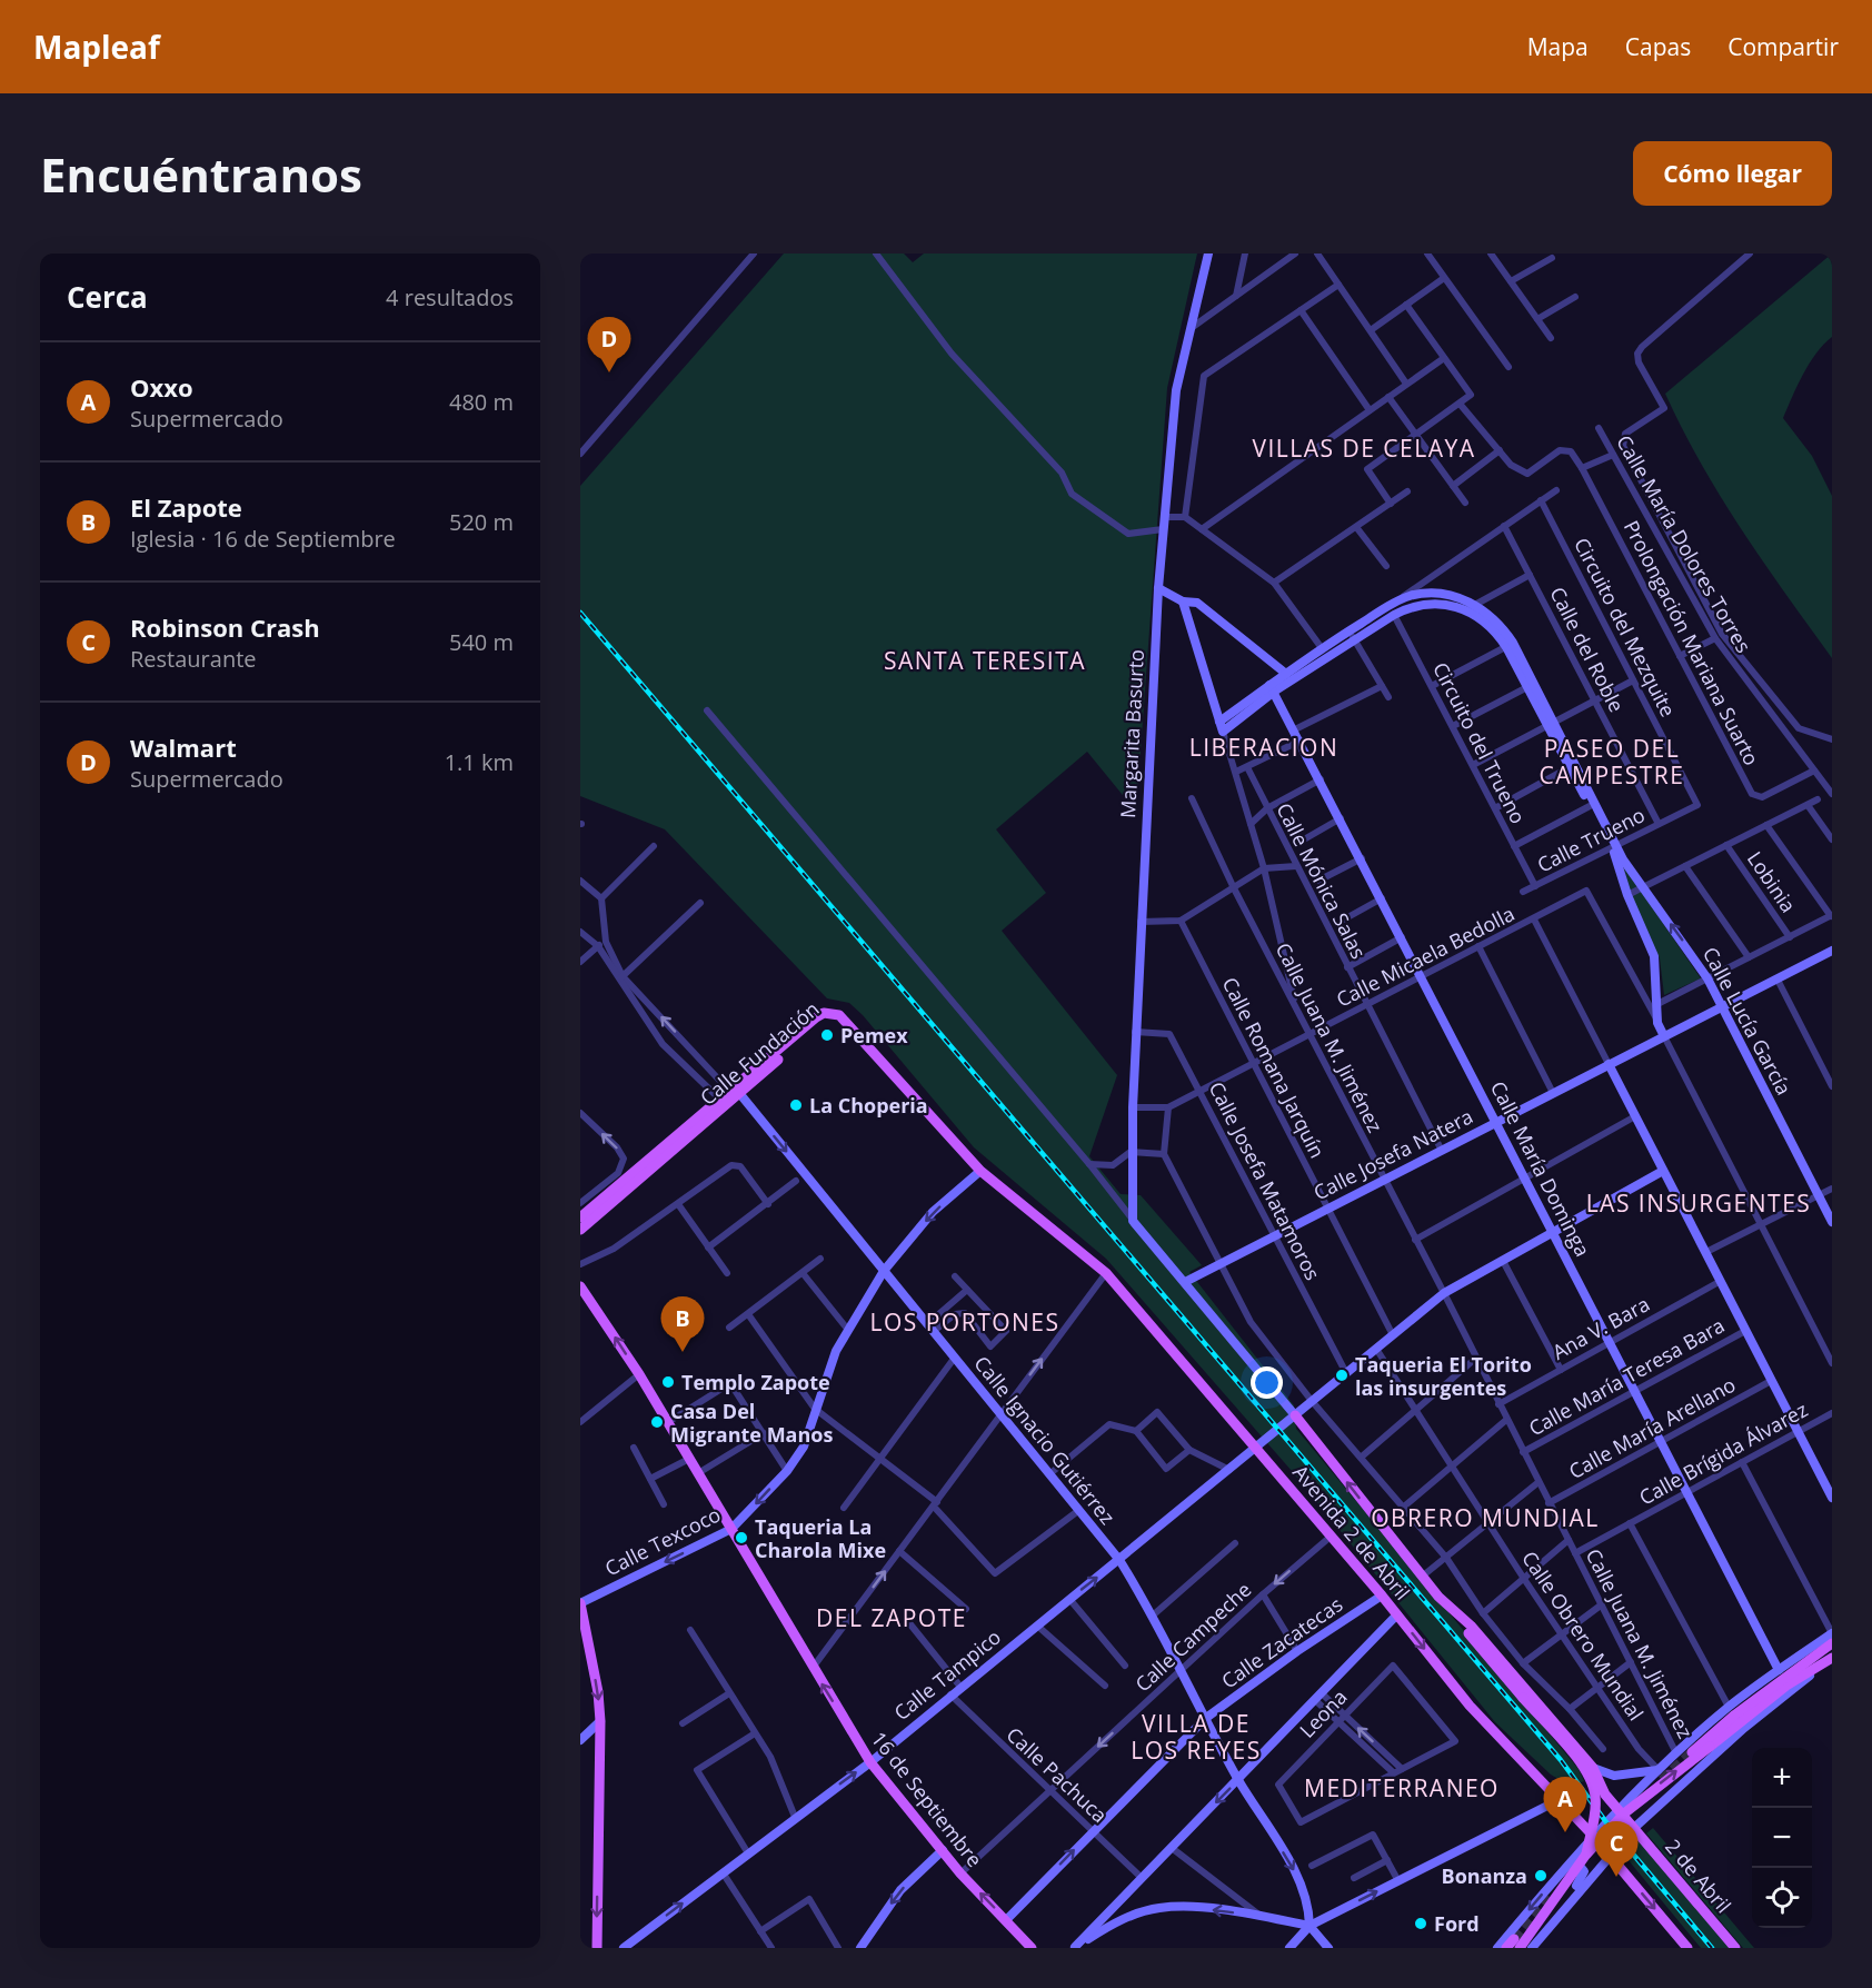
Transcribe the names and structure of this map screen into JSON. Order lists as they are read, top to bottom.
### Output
{
  "streets": {
    "main road": [
      "Calle Fundación",
      "Avenida 2 de Abril",
      "16 de Septiembre",
      "2 de Abril"
    ],
    "street": [
      "Calle María Dolores Torres",
      "Circuito del Mezquite",
      "Prolongación Mariana Suarto",
      "Calle del Roble",
      "Margarita Basurto",
      "Circuito del Trueno",
      "Calle Trueno",
      "Calle Mónica Salas",
      "Lobinia",
      "Calle Micaela Bedolla",
      "Calle Lucía García",
      "Calle Juana M. Jiménez",
      "Calle Romana Jarquín",
      "Calle Josefa Natera",
      "Calle María Dominga",
      "Calle Josefa Matamoros",
      "Ana V. Bara",
      "Calle María Teresa Bara",
      "Calle María Arellano",
      "Calle Ignacio Gutiérrez",
      "Calle Brígida Álvarez",
      "Calle Texcoco",
      "Calle Obrero Mundial",
      "Calle Campeche",
      "Calle Zacatecas",
      "Calle Tampico",
      "Leona",
      "Calle Pachuca"
    ]
  },
  "crossings": [
    ["Calle María Dolores Torres", "Prolongación Mariana Suarto"],
    ["Circuito del Mezquite", "Calle Trueno"],
    ["Calle del Roble", "Calle Trueno"],
    ["Margarita Basurto", "Calle Micaela Bedolla"],
    ["Margarita Basurto", "Calle Josefa Matamoros"],
    ["Circuito del Trueno", "Calle Trueno"],
    ["Calle Trueno", "Calle Lucía García"],
    ["Calle Mónica Salas", "Calle Micaela Bedolla"],
    ["Calle Mónica Salas", "Calle Josefa Natera"],
    ["Calle Micaela Bedolla", "Calle Juana M. Jiménez"],
    ["Calle Micaela Bedolla", "Calle Romana Jarquín"],
    ["Calle Micaela Bedolla", "Calle María Dominga"],
    ["Calle Micaela Bedolla", "Calle Josefa Matamoros"],
    ["Calle Lucía García", "Calle Josefa Natera"],
    ["Calle Juana M. Jiménez", "Calle Josefa Natera"],
    ["Calle Juana M. Jiménez", "Ana V. Bara"],
    ["Calle Juana M. Jiménez", "Calle María Teresa Bara"],
    ["Calle Juana M. Jiménez", "Calle María Arellano"],
    ["Calle Juana M. Jiménez", "Calle Brígida Álvarez"],
    ["Calle Juana M. Jiménez", "Calle Tampico"],
    ["Calle Fundación", "Calle Ignacio Gutiérrez"],
    ["Calle Fundación", "Avenida 2 de Abril"],
    ["Calle Romana Jarquín", "Calle Josefa Natera"],
    ["Calle Romana Jarquín", "Calle Tampico"],
    ["Calle Josefa Natera", "Calle María Dominga"],
    ["Calle Josefa Natera", "Calle Josefa Matamoros"],
    ["Calle María Dominga", "Ana V. Bara"],
    ["Calle María Dominga", "Calle María Teresa Bara"],
    ["Calle María Dominga", "Calle María Arellano"],
    ["Calle María Dominga", "Calle Brígida Álvarez"],
    ["Calle María Dominga", "Calle Tampico"],
    ["Calle Josefa Matamoros", "Calle Tampico"],
    ["Calle Ignacio Gutiérrez", "Calle Texcoco"],
    ["Calle Ignacio Gutiérrez", "Calle Campeche"],
    ["Calle Ignacio Gutiérrez", "Calle Zacatecas"],
    ["Calle Ignacio Gutiérrez", "Calle Tampico"],
    ["Avenida 2 de Abril", "Calle Texcoco"],
    ["Avenida 2 de Abril", "Calle Campeche"],
    ["Avenida 2 de Abril", "Calle Zacatecas"],
    ["Avenida 2 de Abril", "Calle Tampico"],
    ["Calle Texcoco", "16 de Septiembre"],
    ["Calle Obrero Mundial", "Calle Tampico"],
    ["Calle Campeche", "Calle Pachuca"],
    ["Calle Campeche", "16 de Septiembre"],
    ["Calle Zacatecas", "Calle Pachuca"],
    ["Calle Zacatecas", "16 de Septiembre"],
    ["Calle Tampico", "Calle Pachuca"],
    ["Calle Tampico", "16 de Septiembre"]
  ],
  "one_way": ["Calle Campeche", "16 de Septiembre"],
  "districts": [
    "VILLAS DE CELAYA",
    "SANTA TERESITA",
    "LIBERACION",
    "PASEO DEL CAMPESTRE",
    "LAS INSURGENTES",
    "LOS PORTONES",
    "OBRERO MUNDIAL",
    "DEL ZAPOTE",
    "VILLA DE LOS REYES",
    "MEDITERRANEO"
  ],
  "places": [
    "Pemex",
    "La Choperia",
    "Taqueria El Torito las insurgentes",
    "Templo Zapote",
    "Casa Del Migrante Manos",
    "Taqueria La Charola Mixe",
    "Bonanza",
    "Ford"
  ],
  "page": {
    "header": "Mapleaf",
    "nav": ["Mapa", "Capas", "Compartir"],
    "buttons": "Cómo llegar",
    "title": "Encuéntranos",
    "heading": ["Cerca", "4 resultados"],
    "pins": [
      "D",
      "B",
      "A",
      "C"
    ],
    "list": [
      {
        "mark": "A",
        "name": "Oxxo",
        "note": "Supermercado",
        "value": "480 m"
      },
      {
        "mark": "B",
        "name": "El Zapote",
        "note": "Iglesia · 16 de Septiembre",
        "value": "520 m"
      },
      {
        "mark": "C",
        "name": "Robinson Crash",
        "note": "Restaurante",
        "value": "540 m"
      },
      {
        "mark": "D",
        "name": "Walmart",
        "note": "Supermercado",
        "value": "1.1 km"
      }
    ],
    "map_buttons": ["+", "−"]
  }
}
